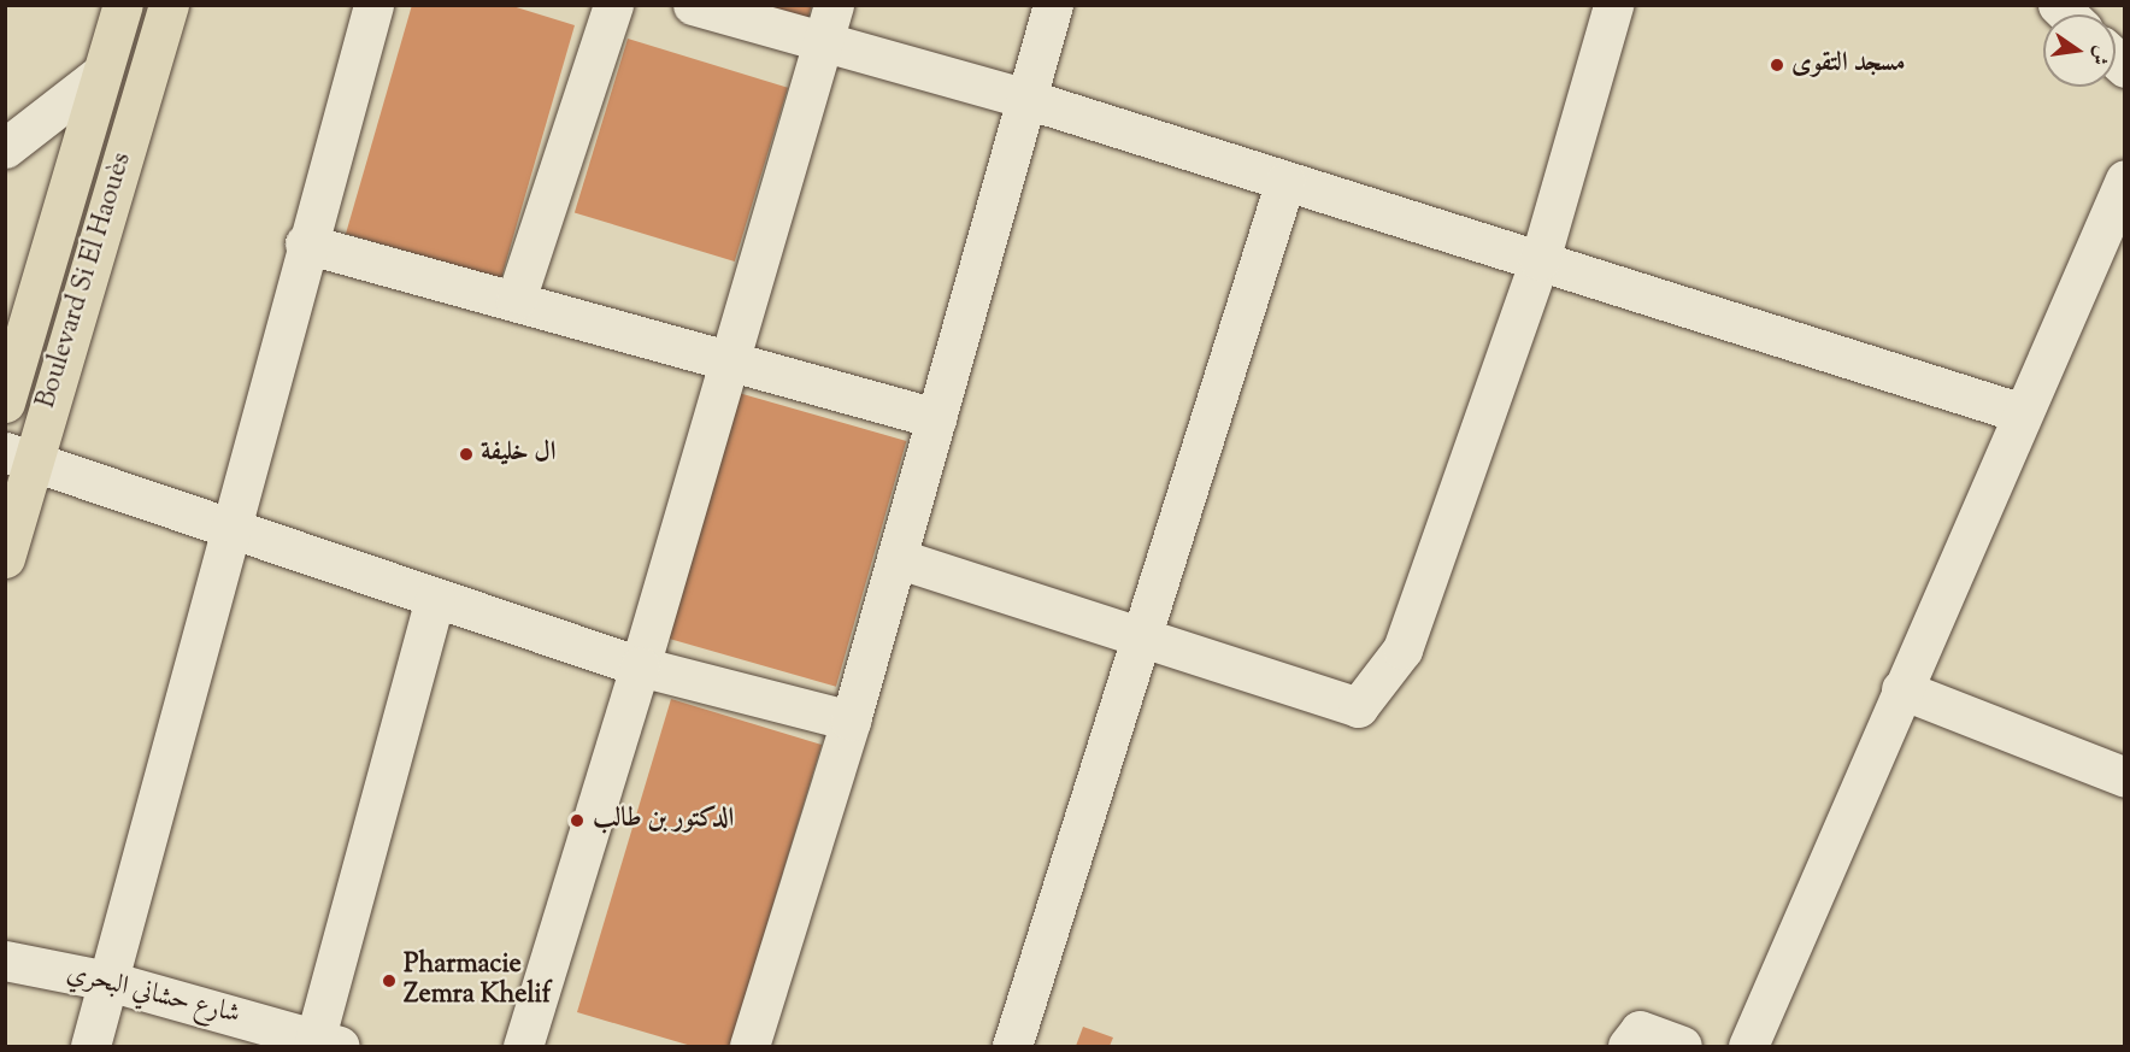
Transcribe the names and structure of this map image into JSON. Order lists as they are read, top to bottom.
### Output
{
  "streets": {
    "main road": ["Boulevard Si El Haouès"],
    "street": ["شارع حشاني البحري"]
  },
  "places": [
    "مسجد التقوى",
    "ال خليفة",
    "الدكتور بن طالب",
    "Pharmacie Zemra Khelif"
  ],
  "north": "right"
}
